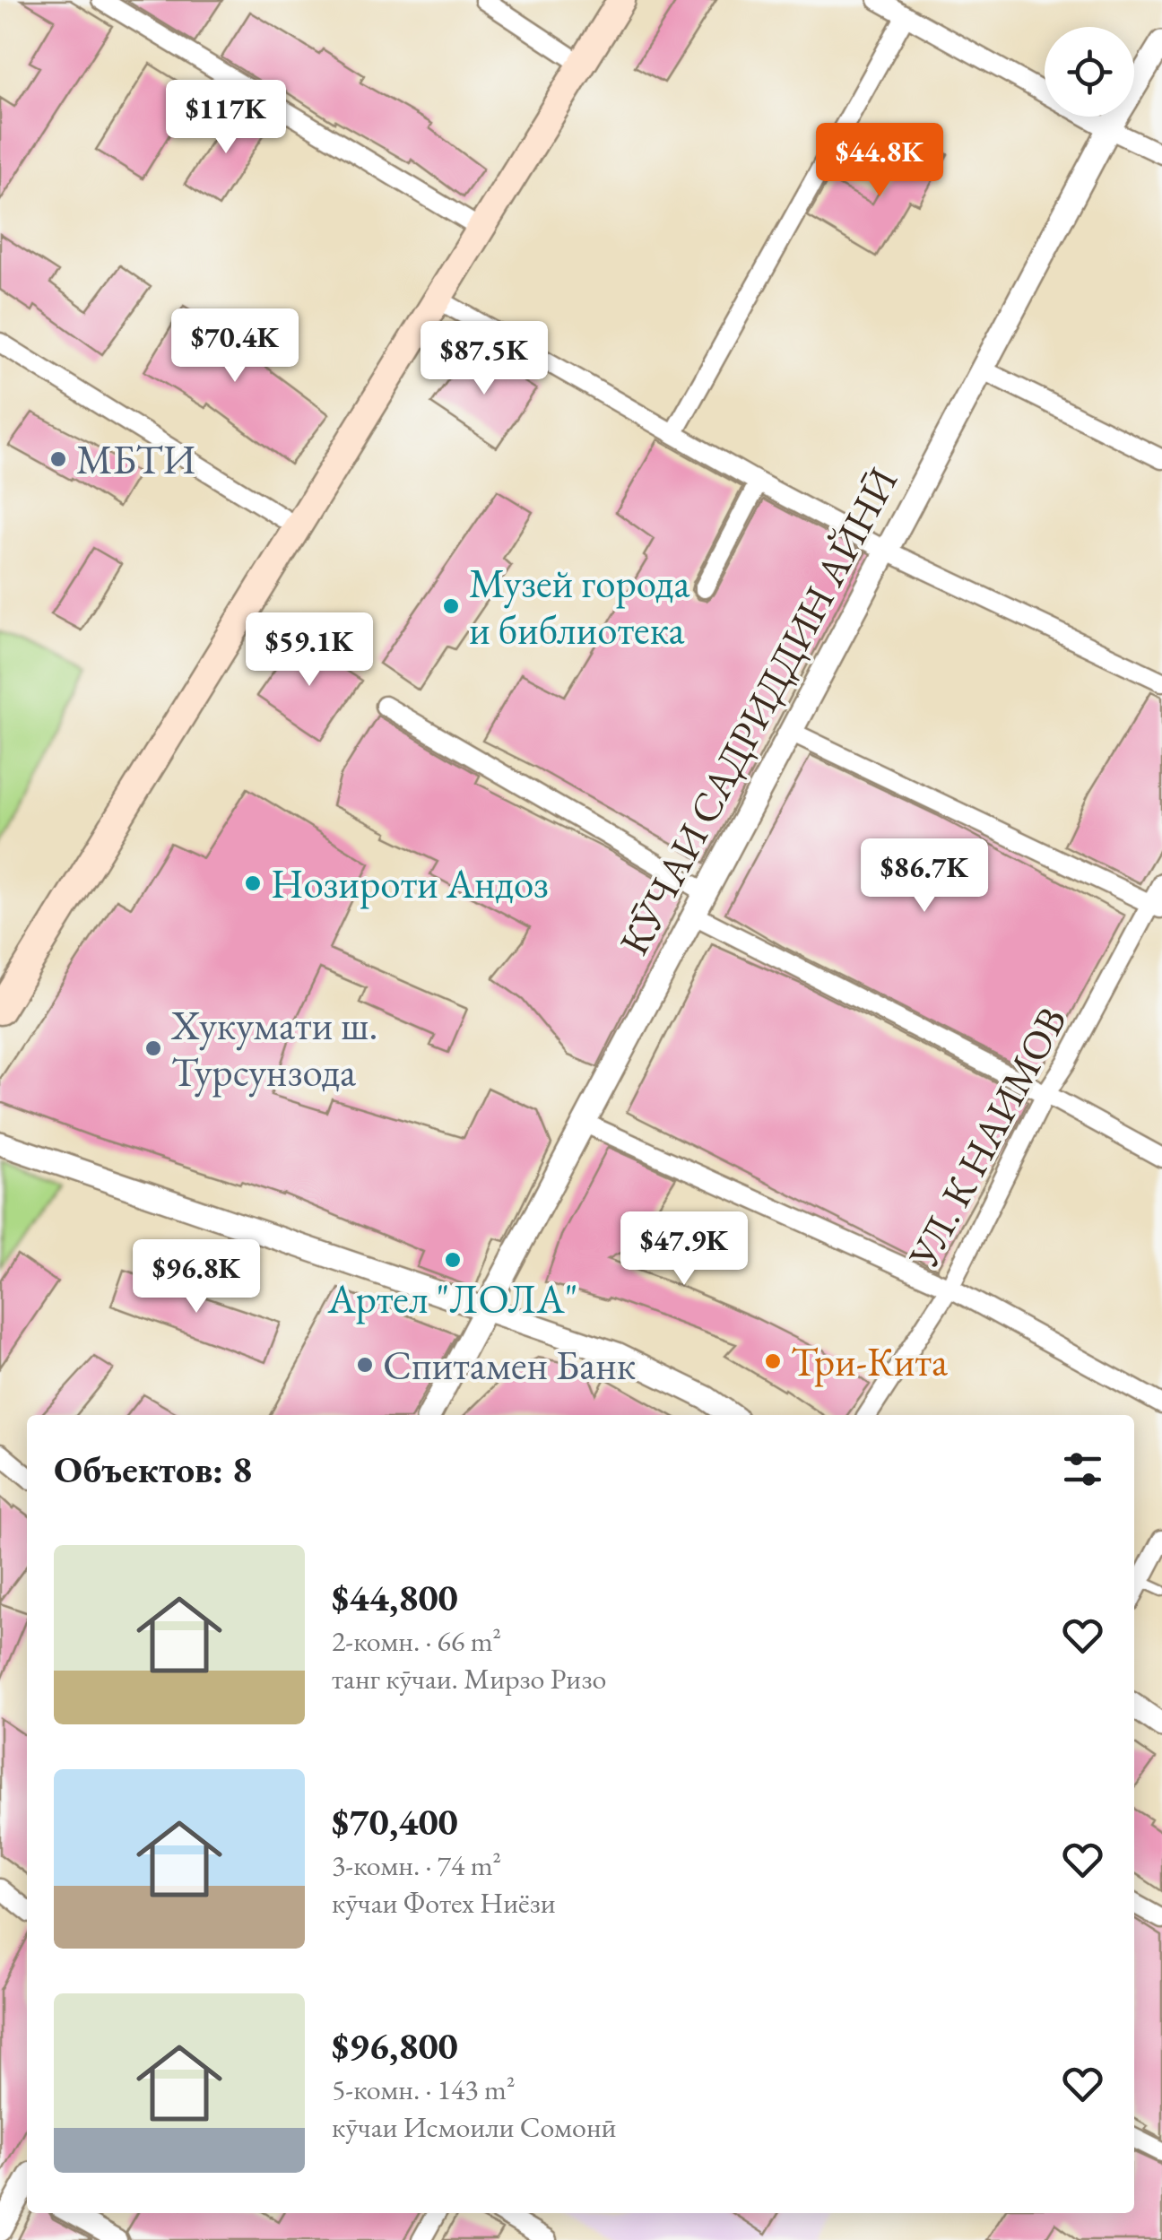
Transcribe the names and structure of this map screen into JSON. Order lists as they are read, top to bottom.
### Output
{
  "streets": {
    "street": ["КӮЧАИ САДРИДДИН АЙНӢ", "УЛ. К НАИМОВ"]
  },
  "places": [
    "МБТИ",
    "Музей города и библиотека",
    "Нозироти Андоз",
    "Хукумати ш. Турсунзода",
    "Артел \"ЛОЛА\"",
    "Три-Кита",
    "Спитамен Банк"
  ],
  "page": {
    "price": [
      "$117K",
      "$44.8K",
      "$70.4K",
      "$87.5K",
      "$59.1K",
      "$86.7K",
      "$47.9K",
      "$96.8K"
    ],
    "heading": "Объектов: 8",
    "list": [
      {
        "name": "$44,800",
        "note": "2-комн. · 66 m² · танг кӯчаи. Мирзо Ризо"
      },
      {
        "name": "$70,400",
        "note": "3-комн. · 74 m² · кӯчаи Фотех Ниёзи"
      },
      {
        "name": "$96,800",
        "note": "5-комн. · 143 m² · кӯчаи Исмоили Сомонӣ"
      }
    ]
  }
}
